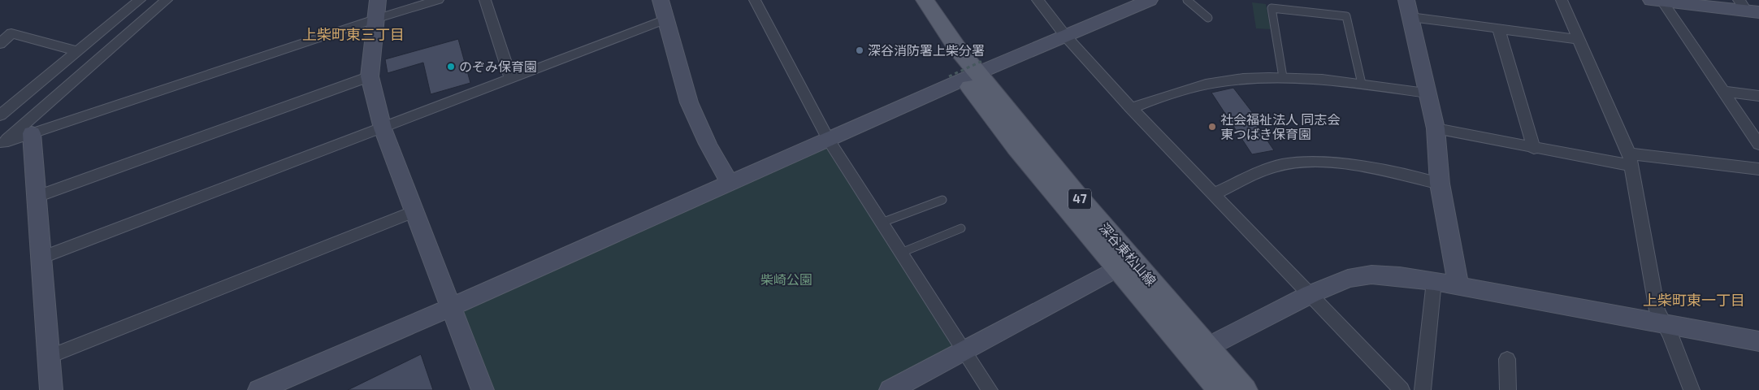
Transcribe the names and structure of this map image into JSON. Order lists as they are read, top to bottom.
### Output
{
  "streets": {
    "main road": ["47", "深谷東松山線"]
  },
  "districts": ["上柴町東三丁目", "上柴町東一丁目"],
  "parks": ["柴崎公園"],
  "places": ["深谷消防署上柴分署", "のぞみ保育園", "社会福祉法人 同志会 東つばき保育園"]
}
